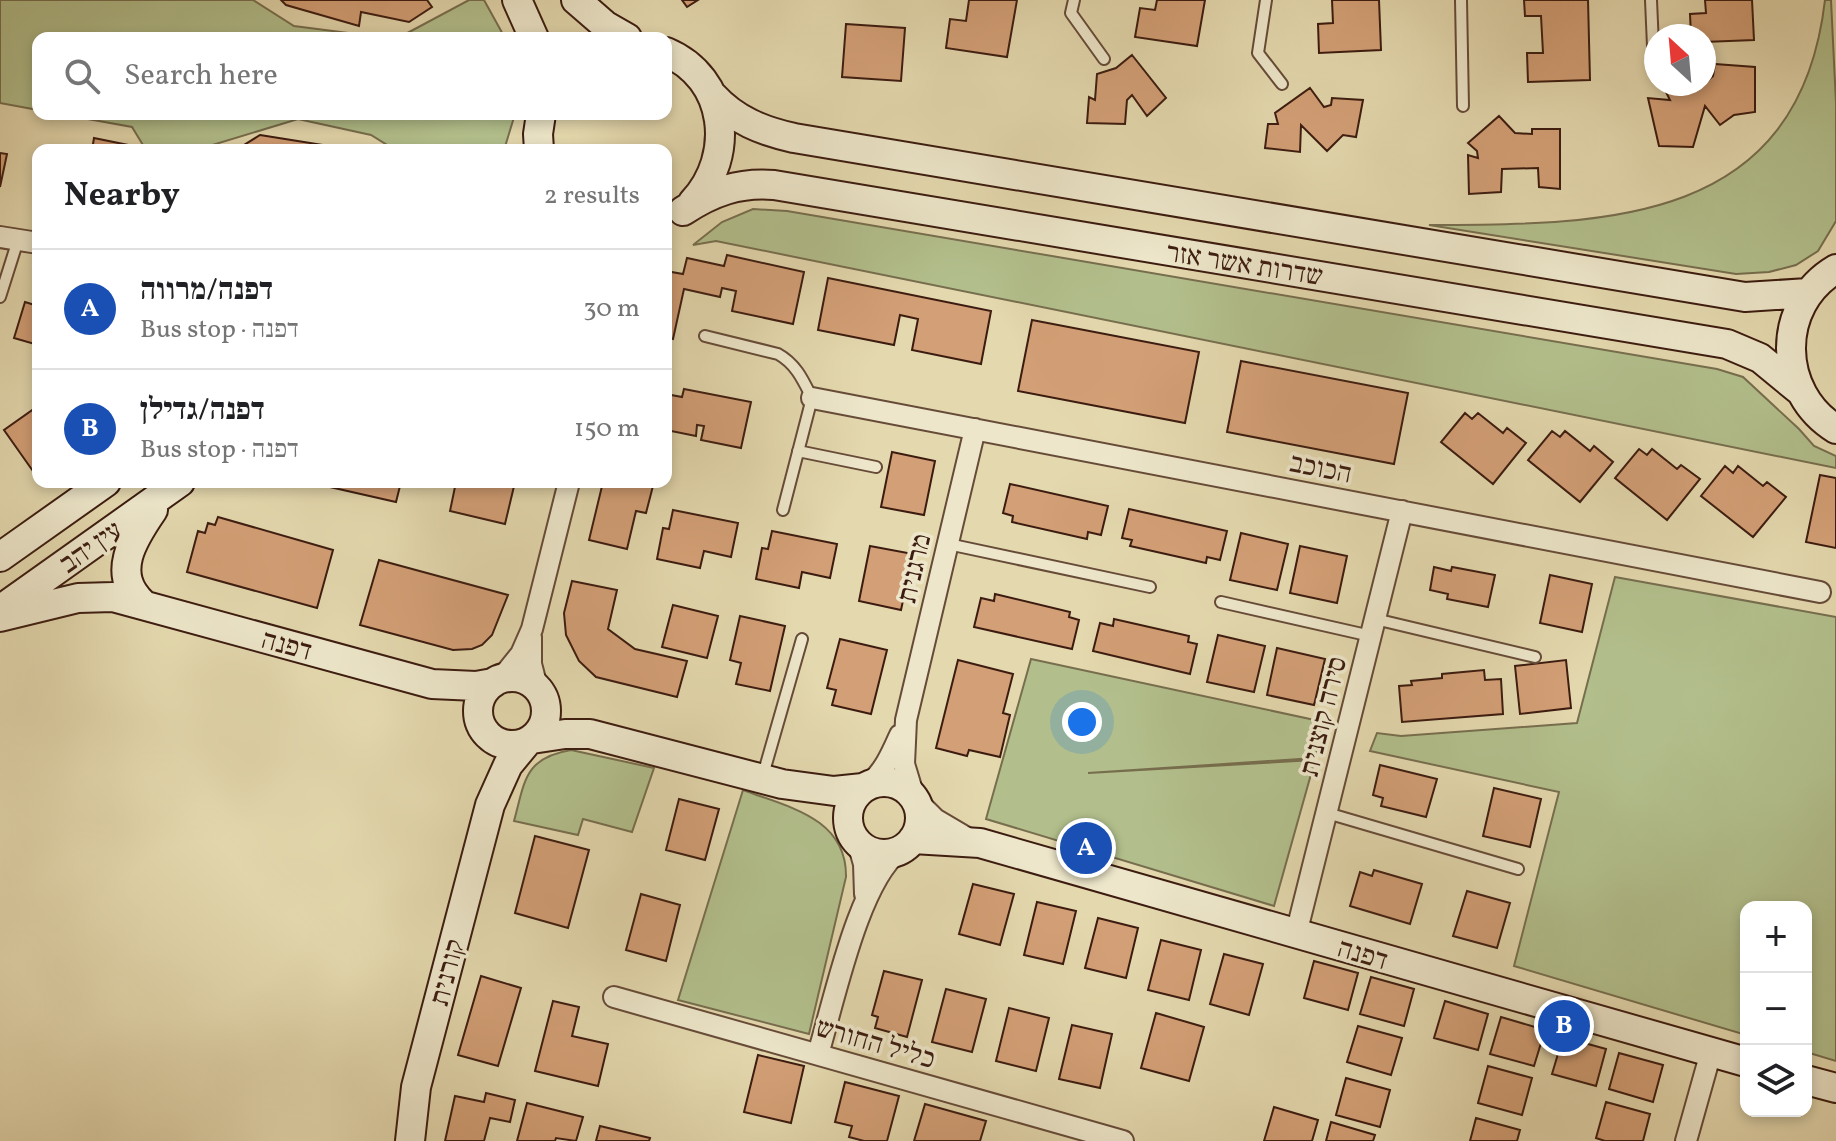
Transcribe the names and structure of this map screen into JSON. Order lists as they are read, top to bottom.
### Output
{
  "streets": {
    "street": [
      "שדרות אשר אזר",
      "הכוכב",
      "עין יהב",
      "מרגנית",
      "דפנה",
      "סירה קוצנית",
      "קורנית",
      "כליל החורש"
    ]
  },
  "crossings": [
    ["הכוכב", "מרגנית"],
    ["הכוכב", "סירה קוצנית"],
    ["מרגנית", "דפנה"],
    ["דפנה", "סירה קוצנית"],
    ["דפנה", "קורנית"]
  ],
  "north": "top left",
  "page": {
    "search": "Search here",
    "heading": ["Nearby", "2 results"],
    "list": [
      {
        "mark": "A",
        "name": "דפנה/מרווה",
        "note": "Bus stop · דפנה",
        "value": "30 m"
      },
      {
        "mark": "B",
        "name": "דפנה/גדילן",
        "note": "Bus stop · דפנה",
        "value": "150 m"
      }
    ],
    "pins": ["A", "B"],
    "map_buttons": ["+", "−"]
  }
}
